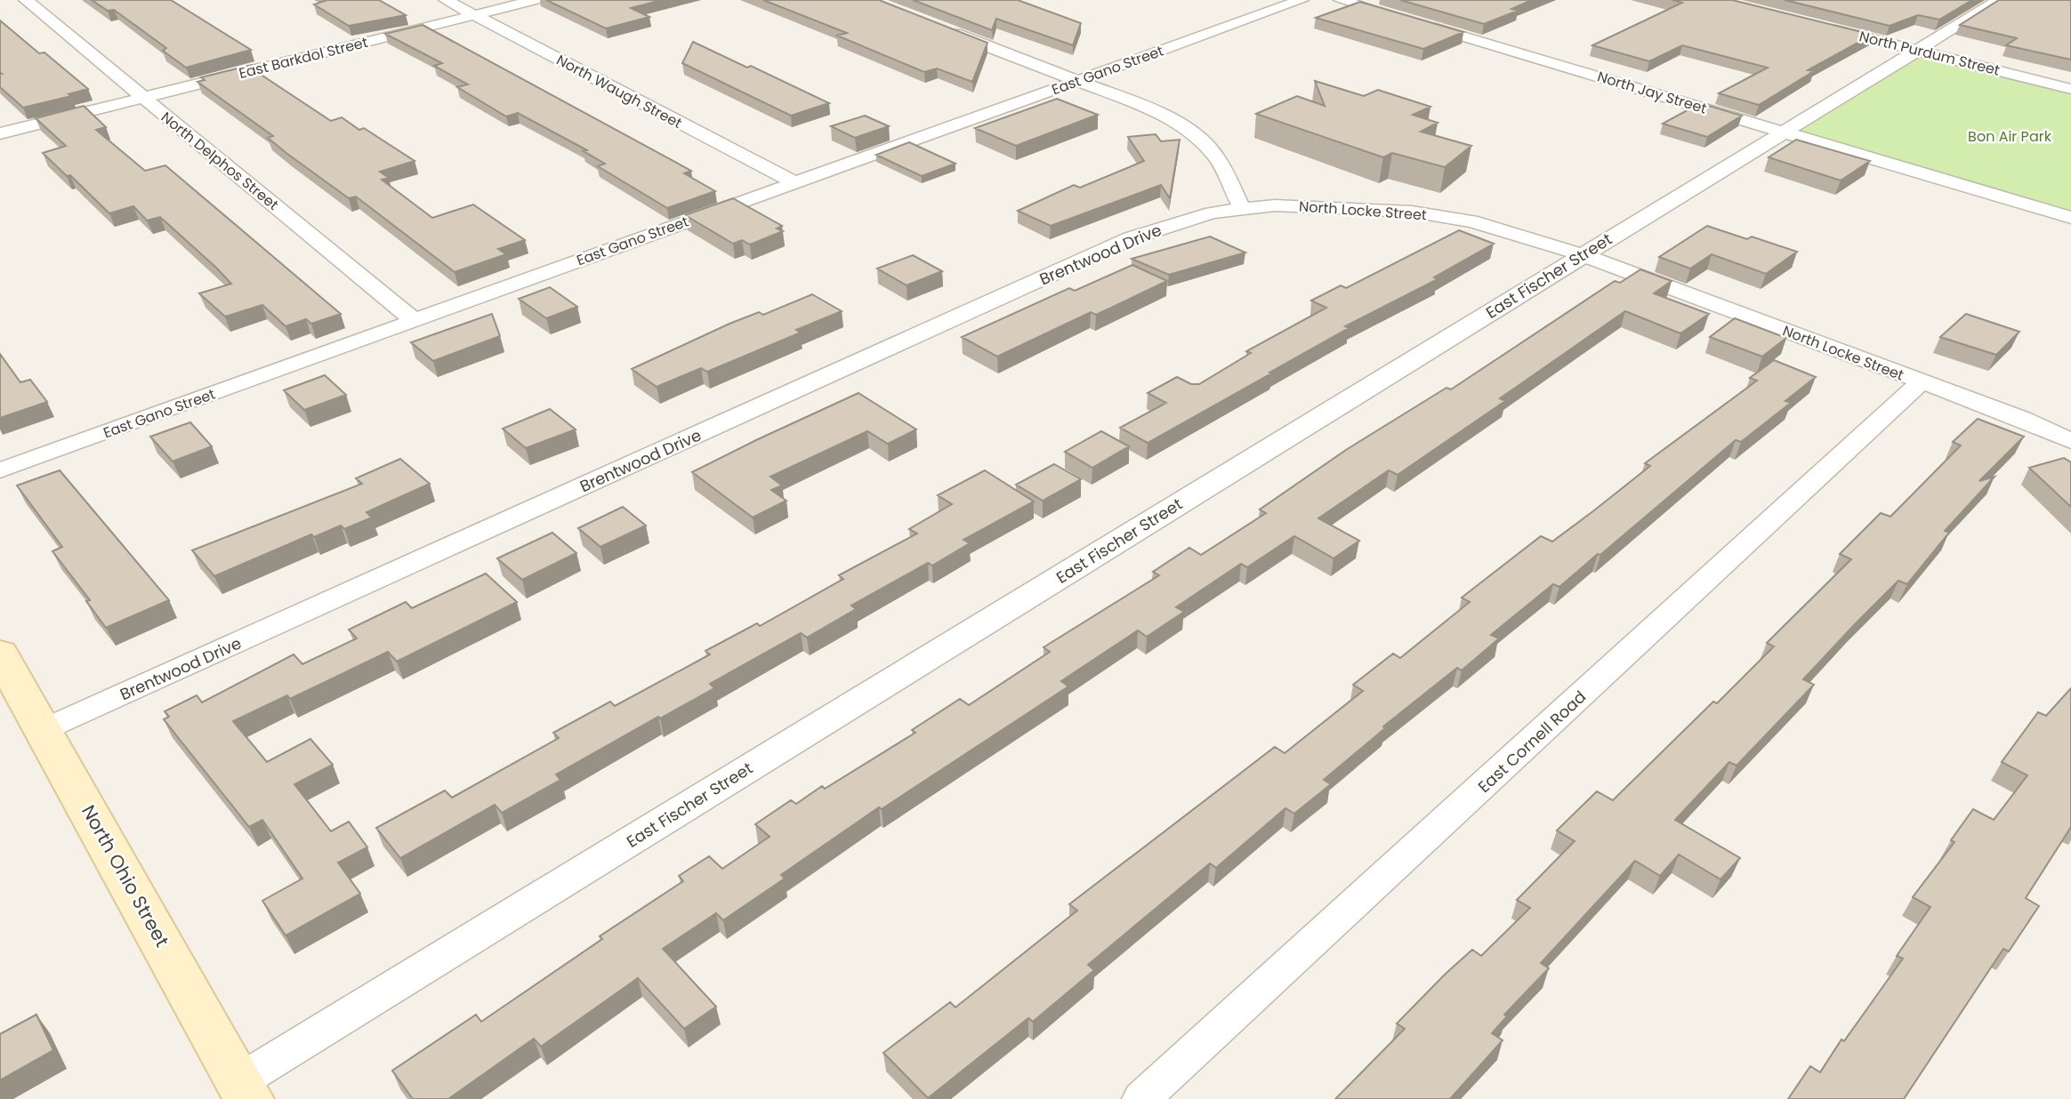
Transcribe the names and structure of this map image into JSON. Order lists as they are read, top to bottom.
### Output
{
  "streets": {
    "street": [
      "North Purdum Street",
      "East Barkdol Street",
      "East Gano Street",
      "North Waugh Street",
      "North Jay Street",
      "North Delphos Street",
      "North Locke Street",
      "Brentwood Drive",
      "East Fischer Street",
      "East Cornell Road",
      "North Ohio Street"
    ]
  },
  "crossings": [
    ["North Purdum Street", "East Fischer Street"],
    ["East Barkdol Street", "North Waugh Street"],
    ["East Barkdol Street", "North Delphos Street"],
    ["East Gano Street", "North Waugh Street"],
    ["East Gano Street", "North Delphos Street"],
    ["North Jay Street", "East Fischer Street"],
    ["North Locke Street", "Brentwood Drive"],
    ["North Locke Street", "East Fischer Street"],
    ["North Locke Street", "East Cornell Road"],
    ["Brentwood Drive", "North Ohio Street"],
    ["East Fischer Street", "North Ohio Street"]
  ],
  "parks": ["Bon Air Park"]
}
